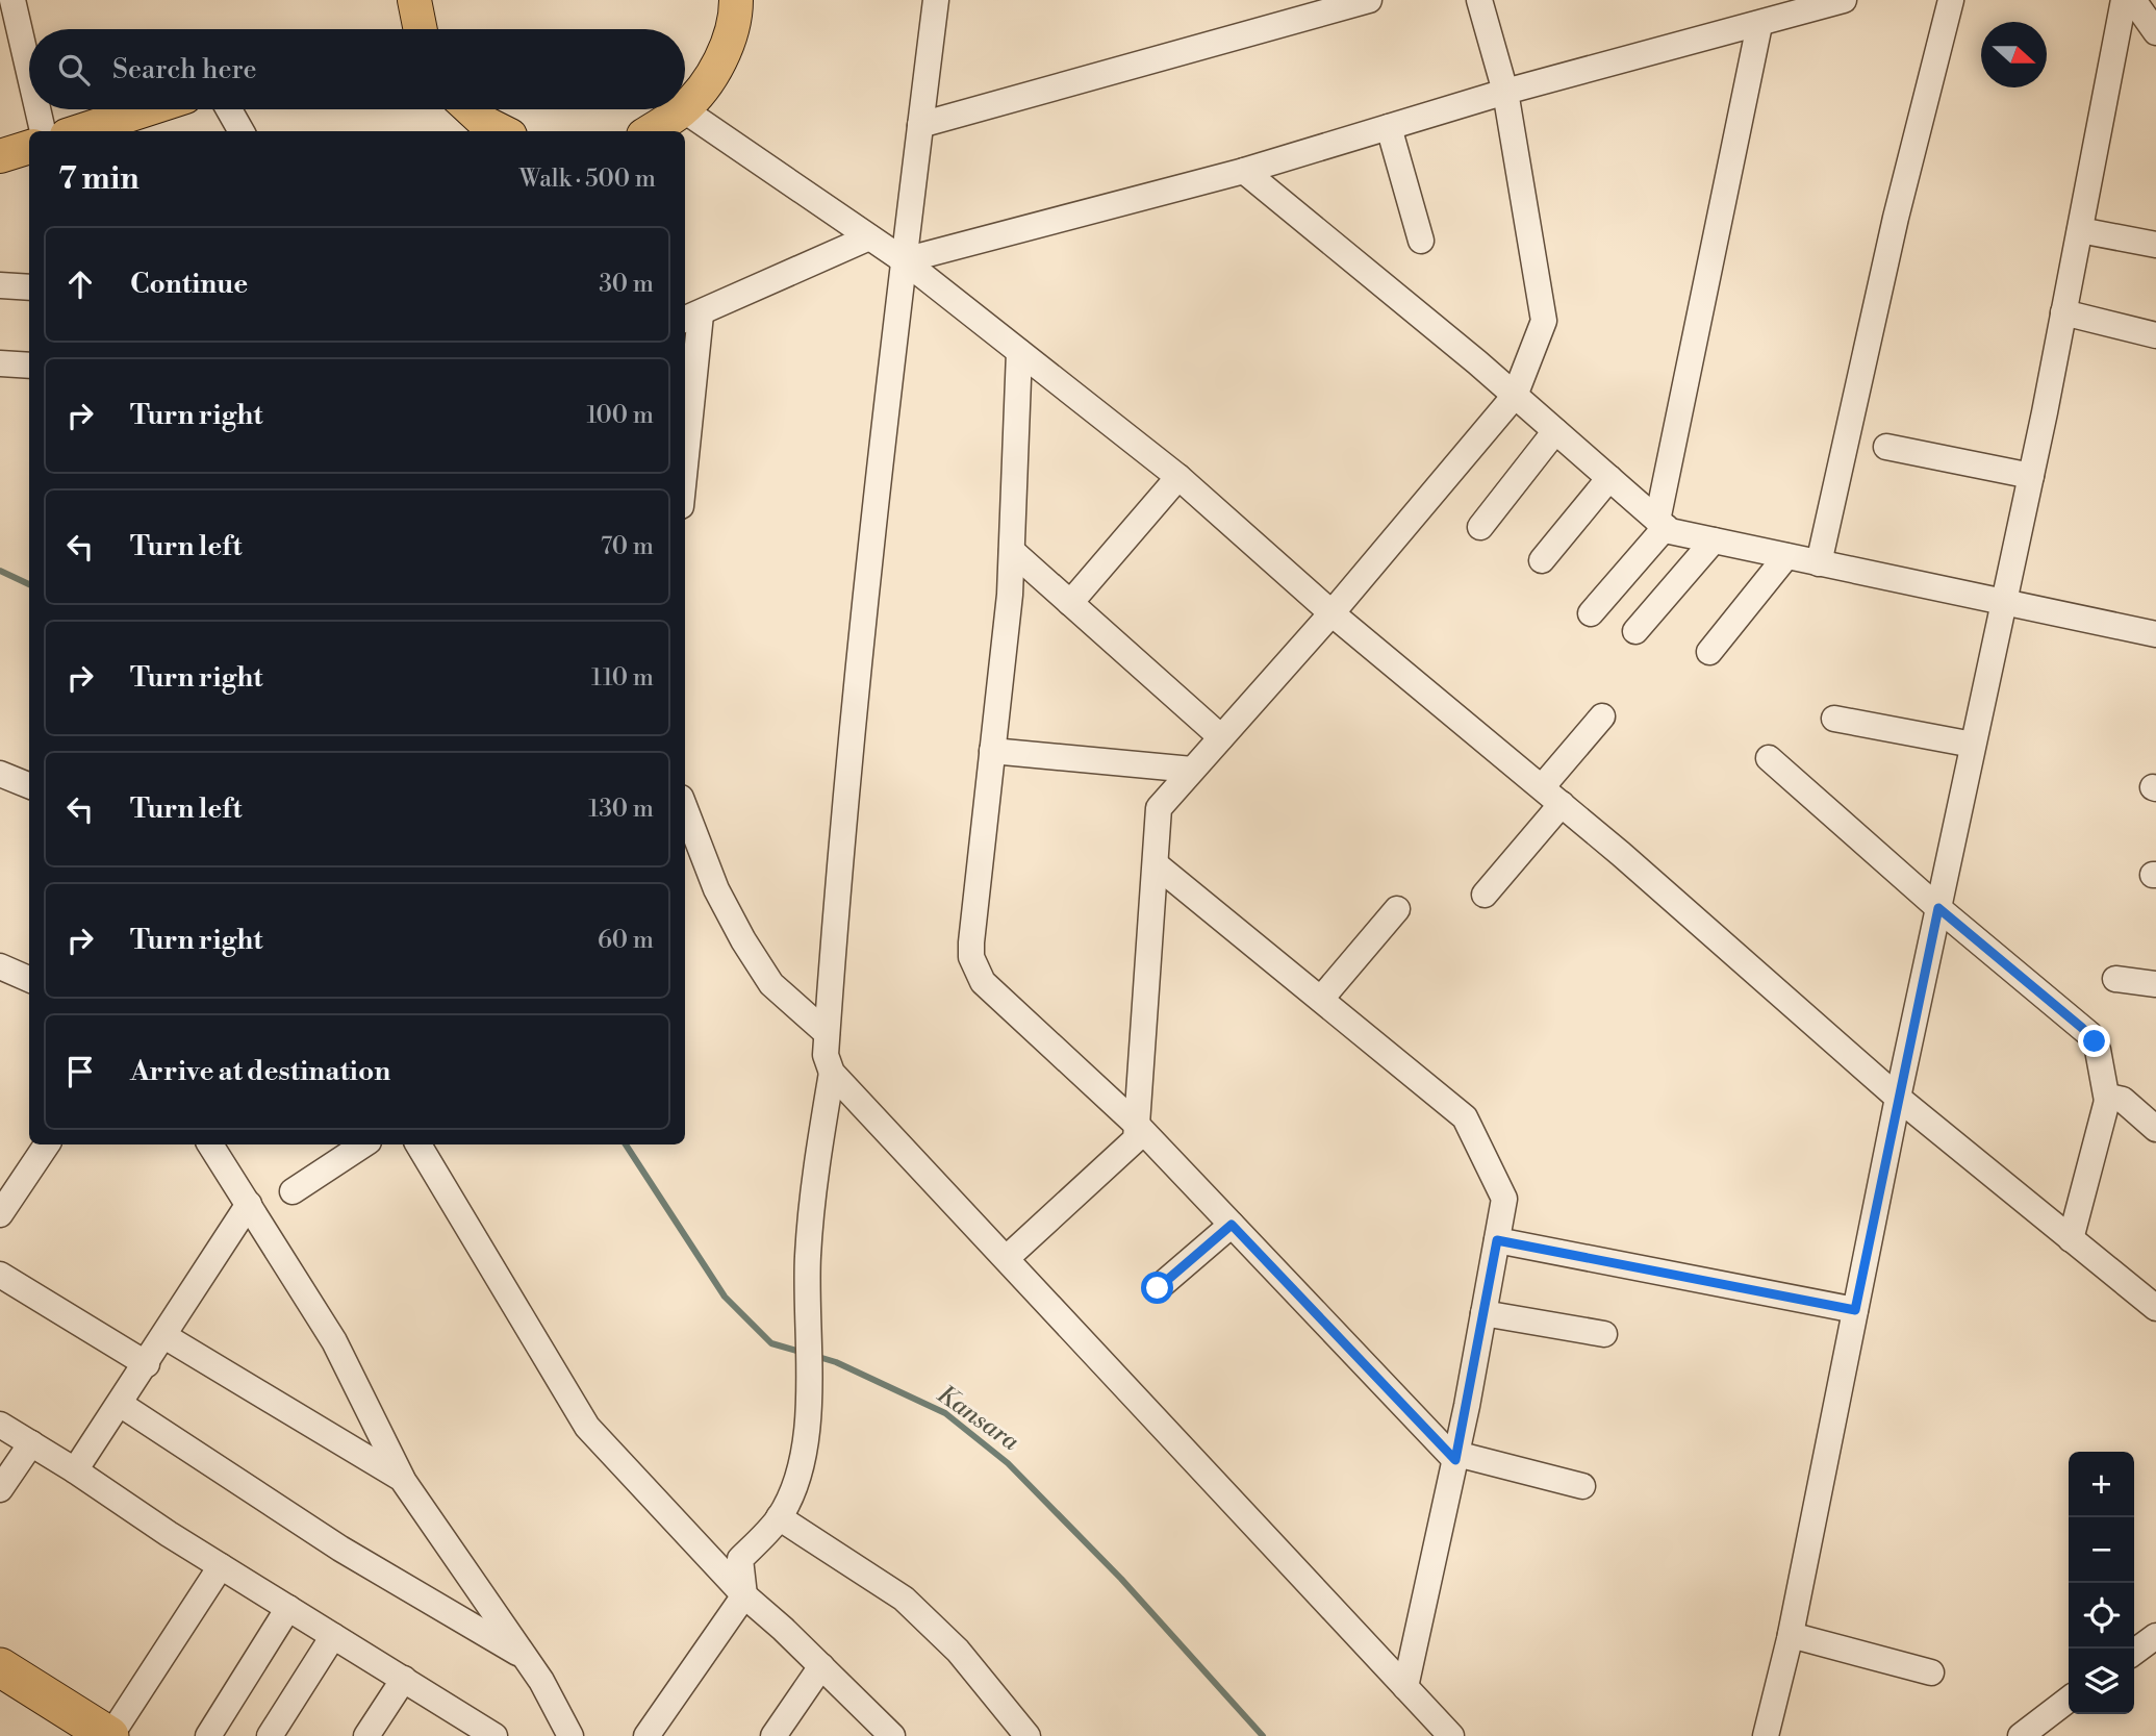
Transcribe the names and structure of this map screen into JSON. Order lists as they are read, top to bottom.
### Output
{
  "water": ["Kansara"],
  "north": "right",
  "page": {
    "search": "Search here",
    "heading": ["7 min", "Walk · 500 m"],
    "list": [
      ["Continue", "30 m"],
      ["Turn right", "100 m"],
      ["Turn left", "70 m"],
      ["Turn right", "110 m"],
      ["Turn left", "130 m"],
      ["Turn right", "60 m"],
      "Arrive at destination"
    ],
    "map_buttons": ["+", "−"]
  }
}
